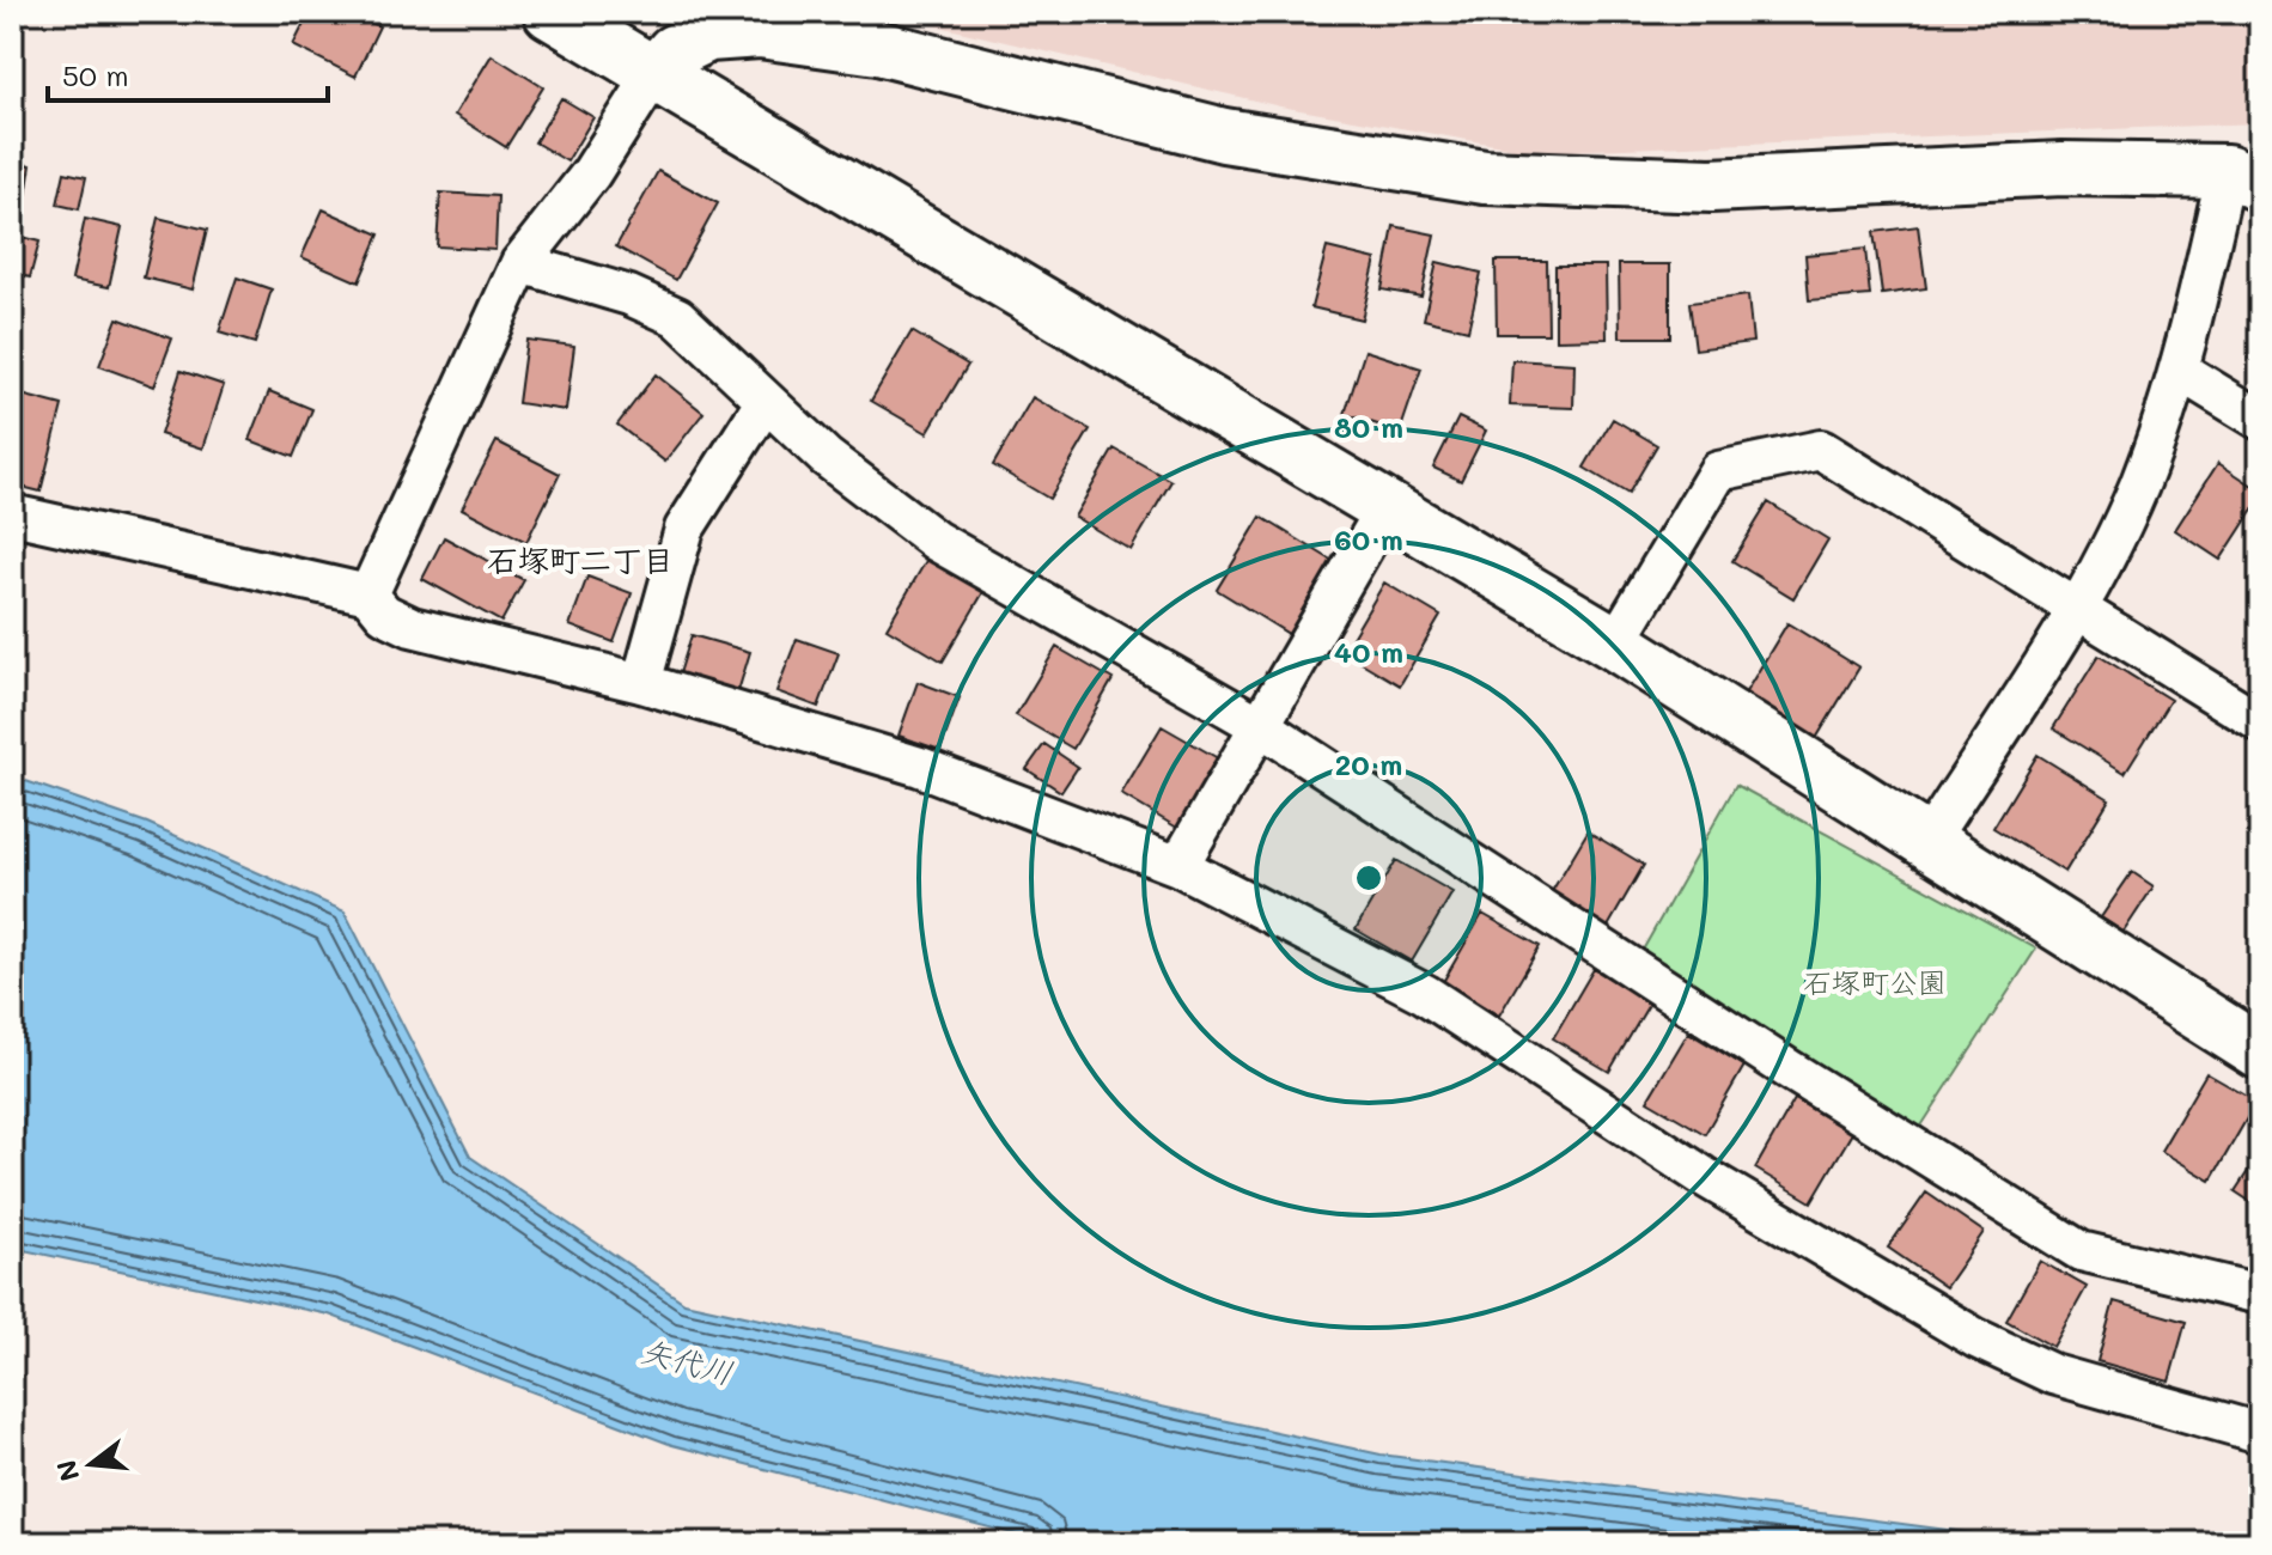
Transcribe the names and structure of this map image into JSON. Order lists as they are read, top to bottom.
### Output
{
  "districts": ["石塚町二丁目"],
  "water": ["矢代川"],
  "parks": ["石塚町公園"],
  "scale_bar": "50 m",
  "north": "left",
  "rings": [
    "80 m",
    "60 m",
    "40 m",
    "20 m"
  ]
}
